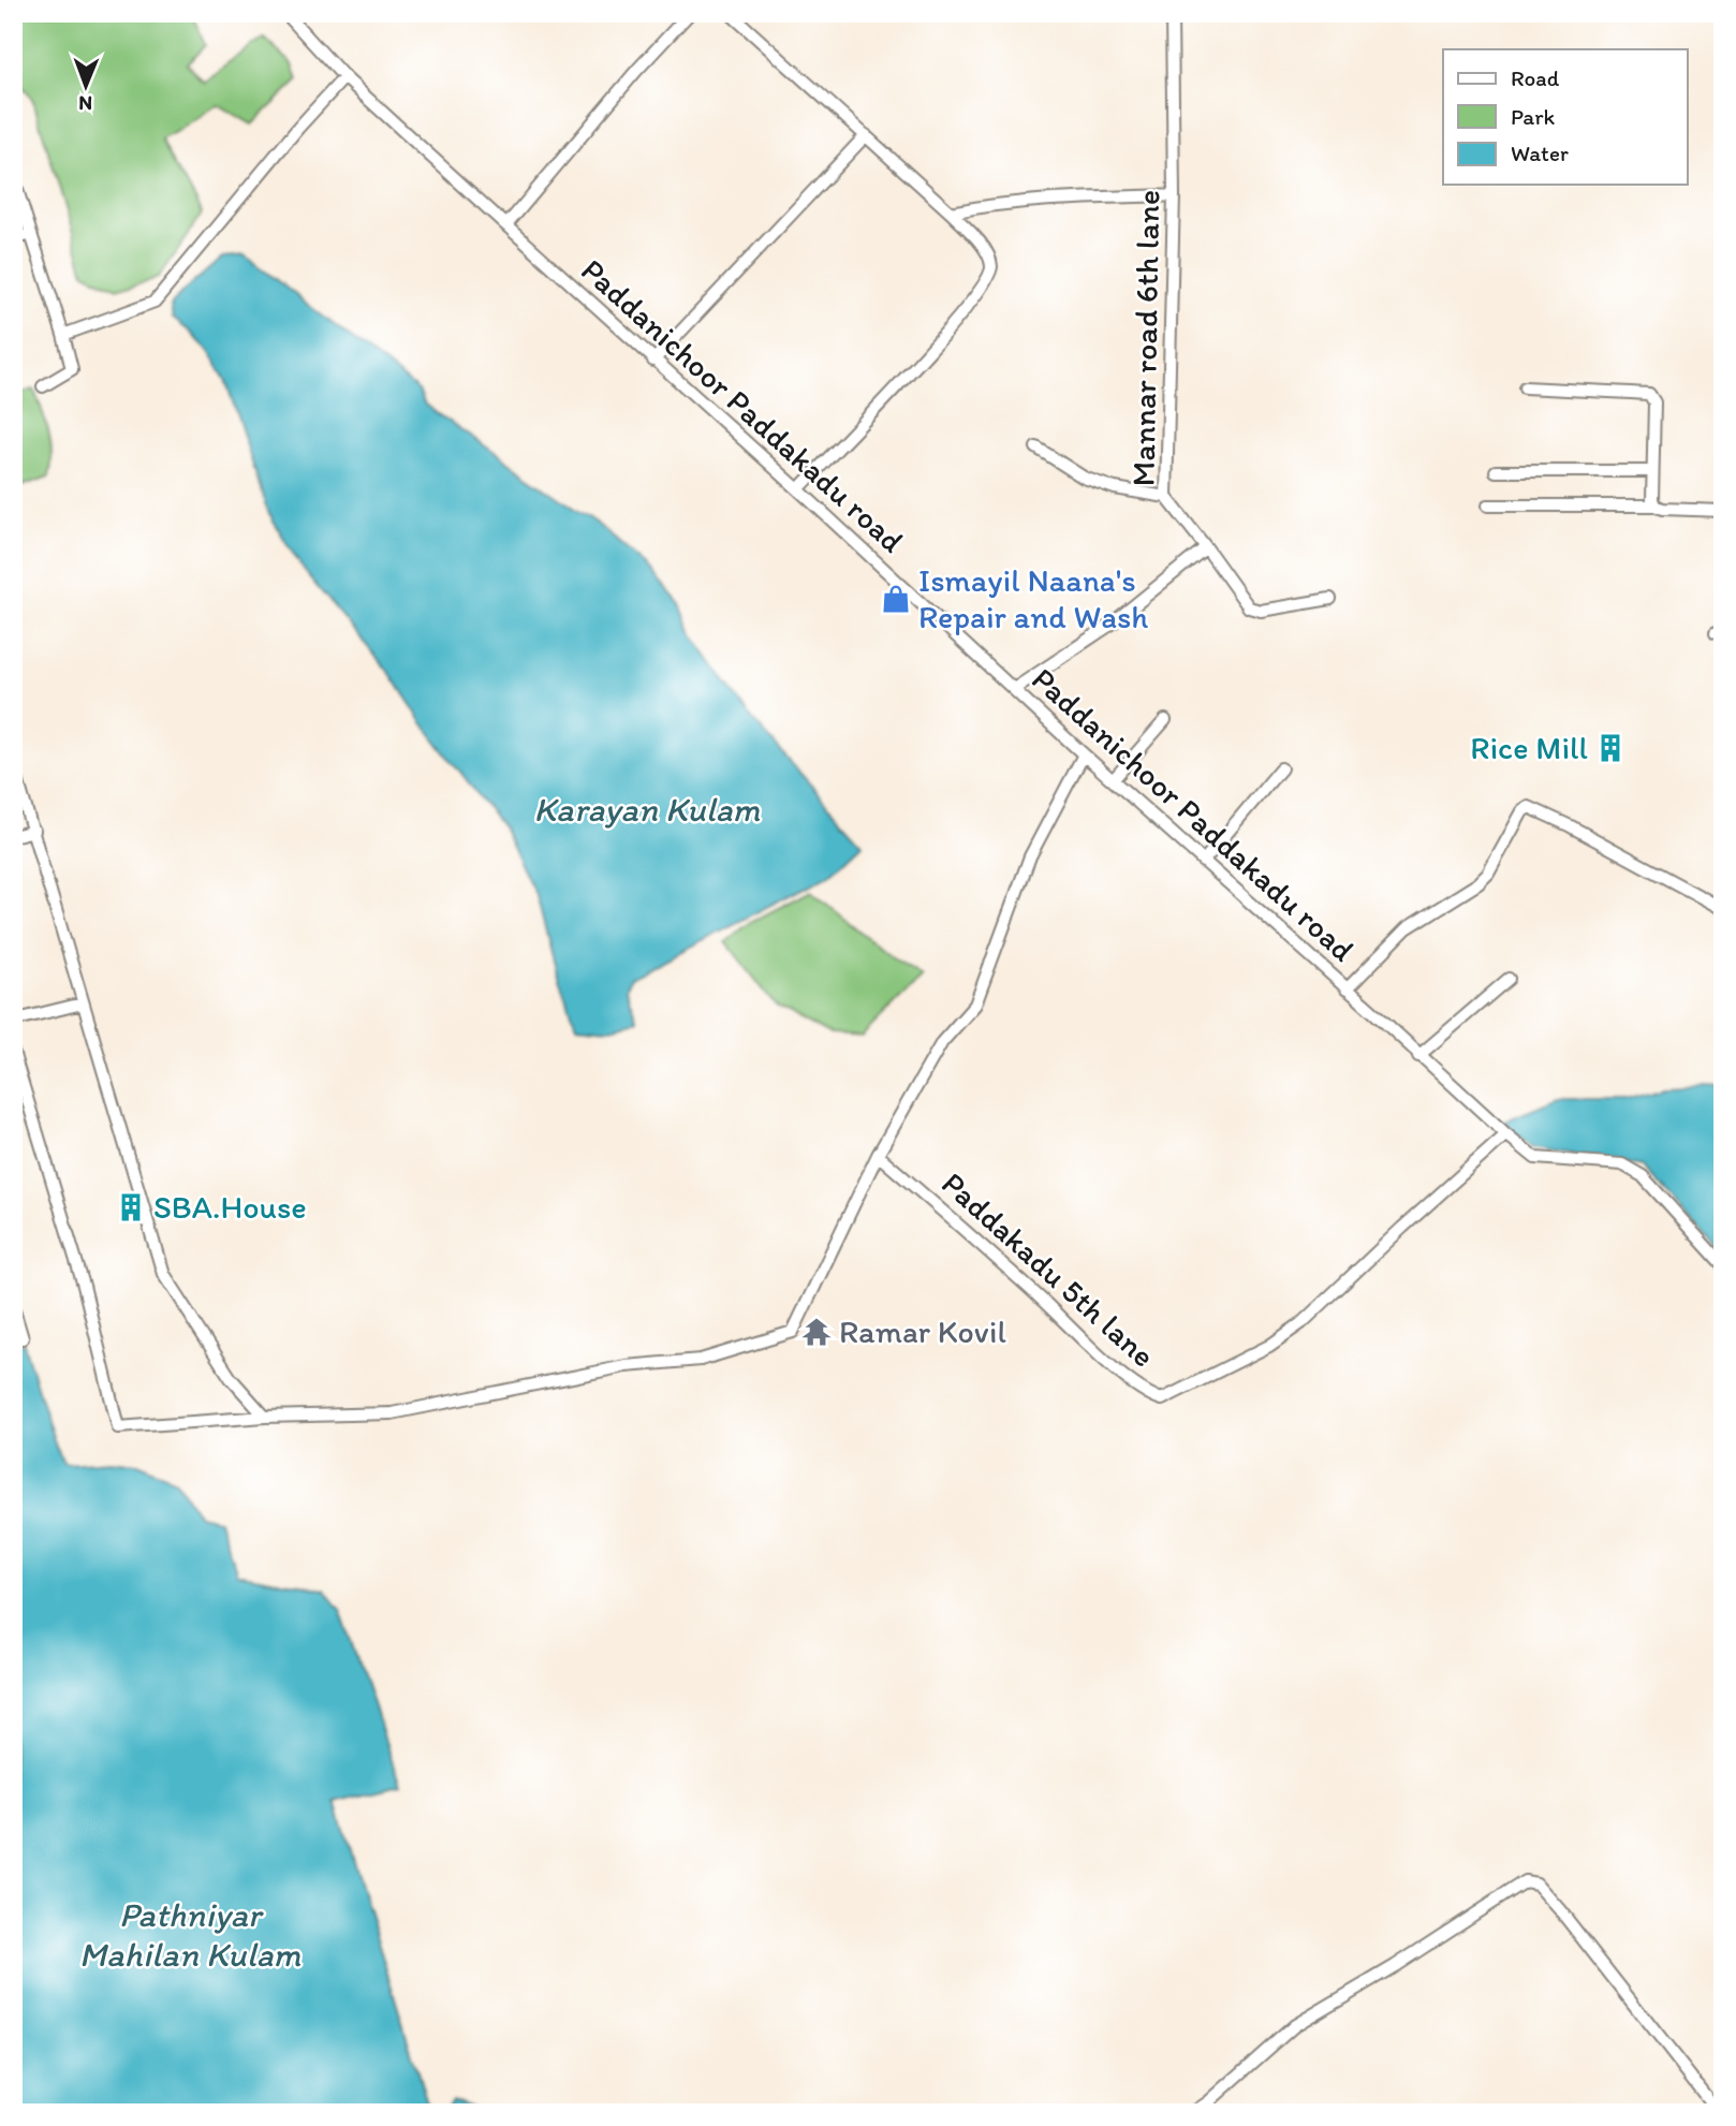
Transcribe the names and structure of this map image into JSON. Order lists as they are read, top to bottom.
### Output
{
  "streets": {
    "street": ["Mannar road 6th lane", "Paddanichoor Paddakadu road", "Paddakadu 5th lane"]
  },
  "crossings": [
    ["Paddanichoor Paddakadu road", "Paddakadu 5th lane"]
  ],
  "water": ["Karayan Kulam", "Pathniyar Mahilan Kulam"],
  "places": {
    "shop": ["Ismayil Naana's Repair and Wash"],
    "building": ["Rice Mill", "SBA.House"],
    "temple": ["Ramar Kovil"]
  },
  "legend": ["Road", "Park", "Water"],
  "north": "bottom"
}
